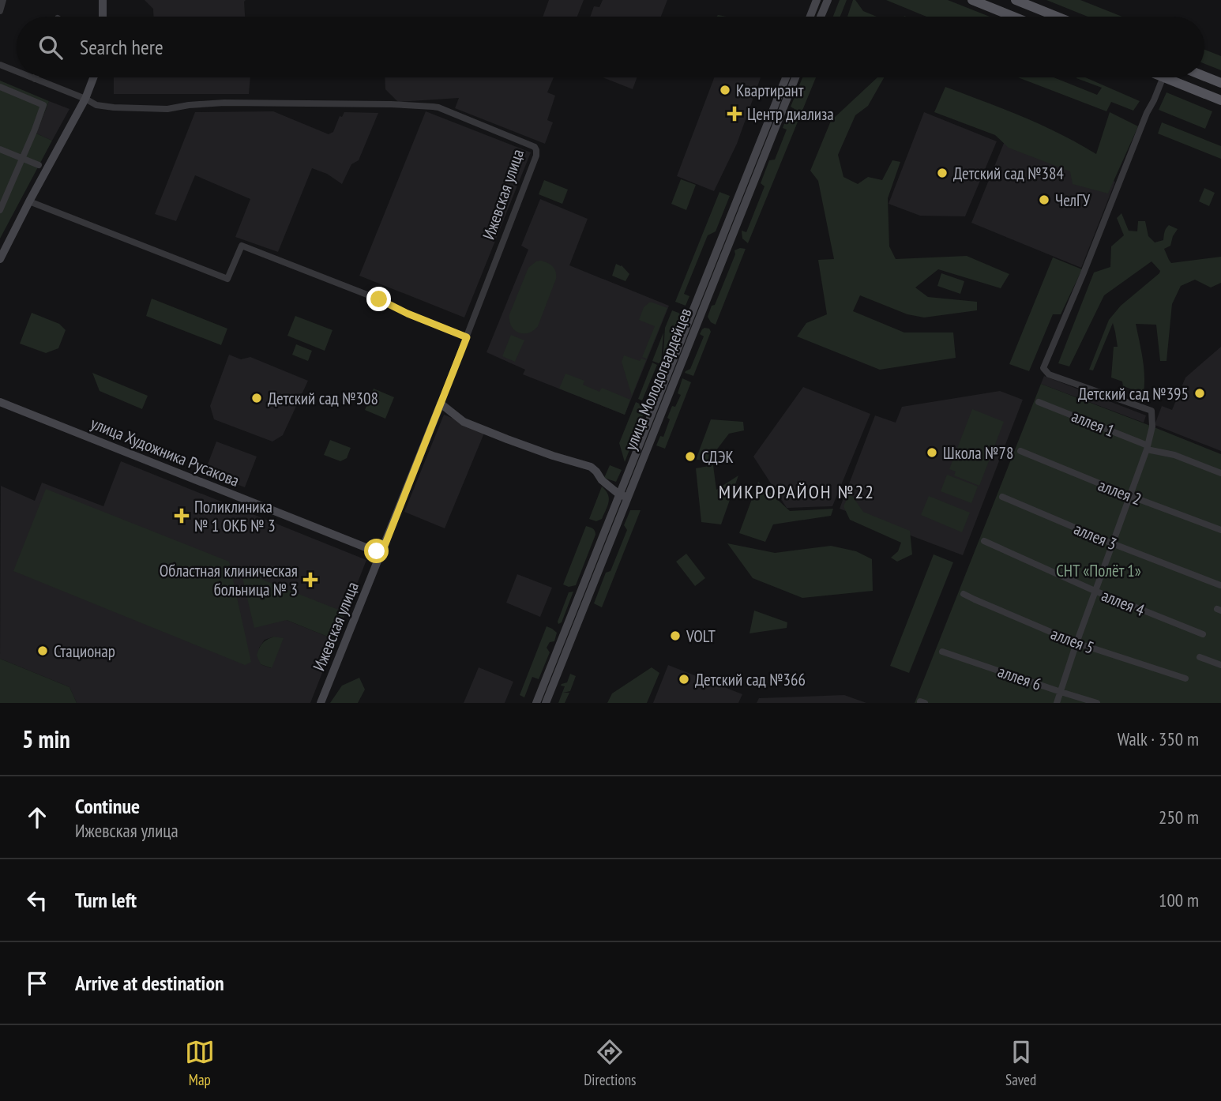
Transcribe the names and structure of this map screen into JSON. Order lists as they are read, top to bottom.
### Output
{
  "streets": {
    "main road": ["Ижевская улица", "улица Молодогвардейцев", "улица Художника Русакова"],
    "street": [
      "аллея 1",
      "аллея 2",
      "аллея 3",
      "аллея 4",
      "аллея 5",
      "аллея 6"
    ]
  },
  "crossings": [
    ["Ижевская улица", "улица Художника Русакова"]
  ],
  "districts": ["МИКРОРАЙОН №22"],
  "parks": ["СНТ «Полёт 1»"],
  "places": {
    "other": [
      "Квартирант",
      "Детский сад №384",
      "ЧелГУ",
      "Детский сад №395",
      "Детский сад №308",
      "Школа №78",
      "СДЭК",
      "VOLT",
      "Стационар",
      "Детский сад №366"
    ],
    "health": ["Центр диализа", "Поликлиника № 1 ОКБ № 3", "Областная клиническая больница № 3"]
  },
  "page": {
    "search": "Search here",
    "heading": ["5 min", "Walk · 350 m"],
    "list": [
      ["Continue", "Ижевская улица", "250 m"],
      ["Turn left", "100 m"],
      "Arrive at destination"
    ],
    "nav": ["Map", "Directions", "Saved"]
  }
}
